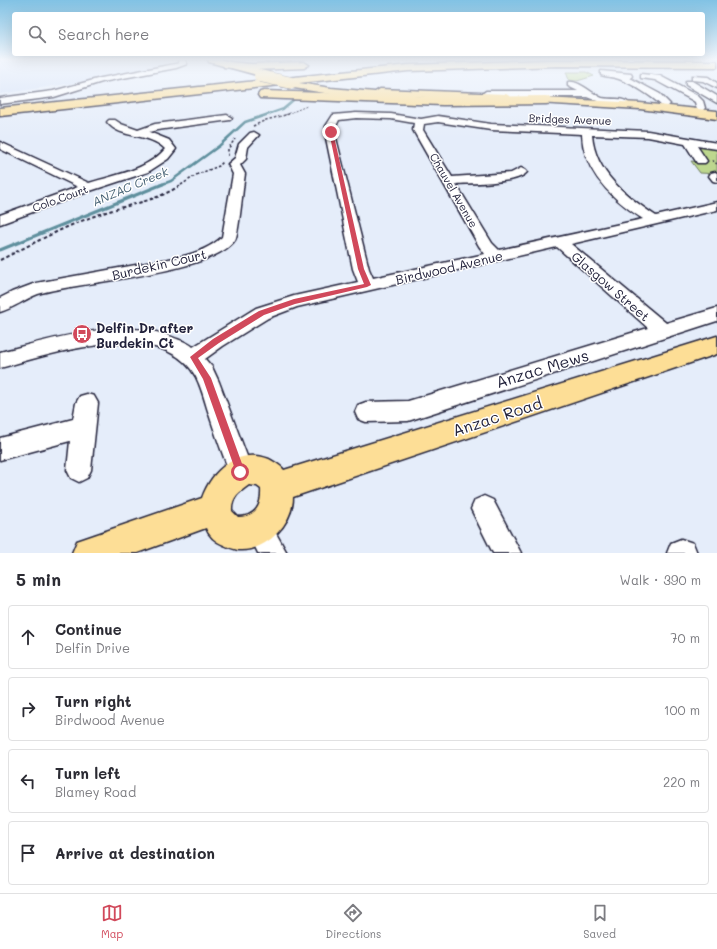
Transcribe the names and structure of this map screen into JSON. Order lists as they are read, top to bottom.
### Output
{
  "streets": {
    "main road": ["Anzac Road"],
    "street": [
      "Bridges Avenue",
      "Chauvel Avenue",
      "Colo Court",
      "Burdekin Court",
      "Birdwood Avenue",
      "Glasgow Street",
      "Anzac Mews"
    ]
  },
  "crossings": [
    ["Bridges Avenue", "Chauvel Avenue"],
    ["Bridges Avenue", "Birdwood Avenue"],
    ["Chauvel Avenue", "Birdwood Avenue"],
    ["Birdwood Avenue", "Glasgow Street"],
    ["Glasgow Street", "Anzac Mews"]
  ],
  "water": ["ANZAC Creek"],
  "places": {
    "bus stop": ["Delfin Dr after Burdekin Ct"]
  },
  "page": {
    "search": "Search here",
    "heading": ["5 min", "Walk · 390 m"],
    "list": [
      ["Continue", "Delfin Drive", "70 m"],
      ["Turn right", "Birdwood Avenue", "100 m"],
      ["Turn left", "Blamey Road", "220 m"],
      "Arrive at destination"
    ],
    "nav": ["Map", "Directions", "Saved"]
  }
}
